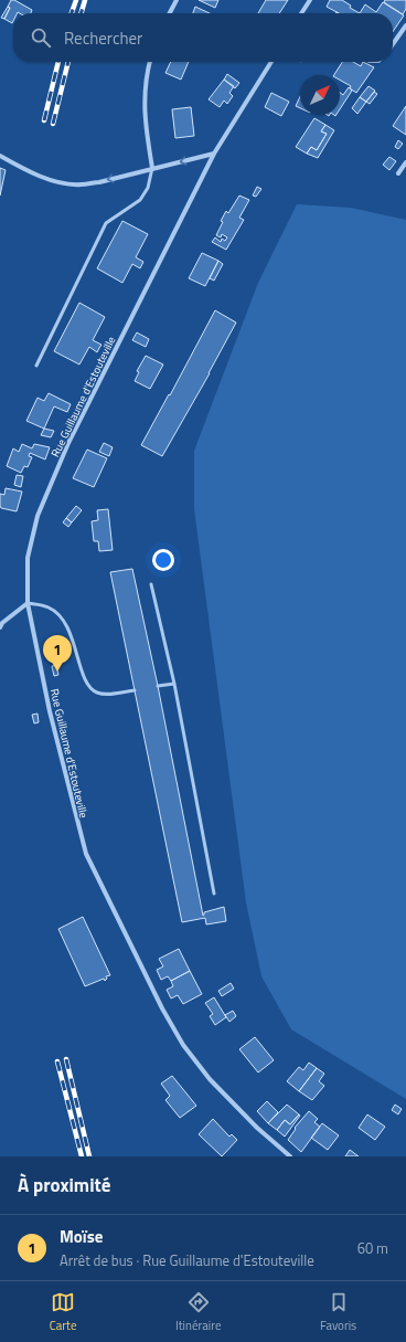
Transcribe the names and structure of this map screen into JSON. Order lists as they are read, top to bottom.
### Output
{
  "streets": {
    "street": ["Rue Guillaume d'Estouteville"]
  },
  "north": "top right",
  "page": {
    "search": "Rechercher",
    "pins": "1",
    "heading": "À proximité",
    "list": [
      {
        "mark": "1",
        "name": "Moïse",
        "note": "Arrêt de bus · Rue Guillaume d'Estouteville",
        "value": "60 m"
      }
    ],
    "nav": ["Carte", "Itinéraire", "Favoris"]
  }
}
